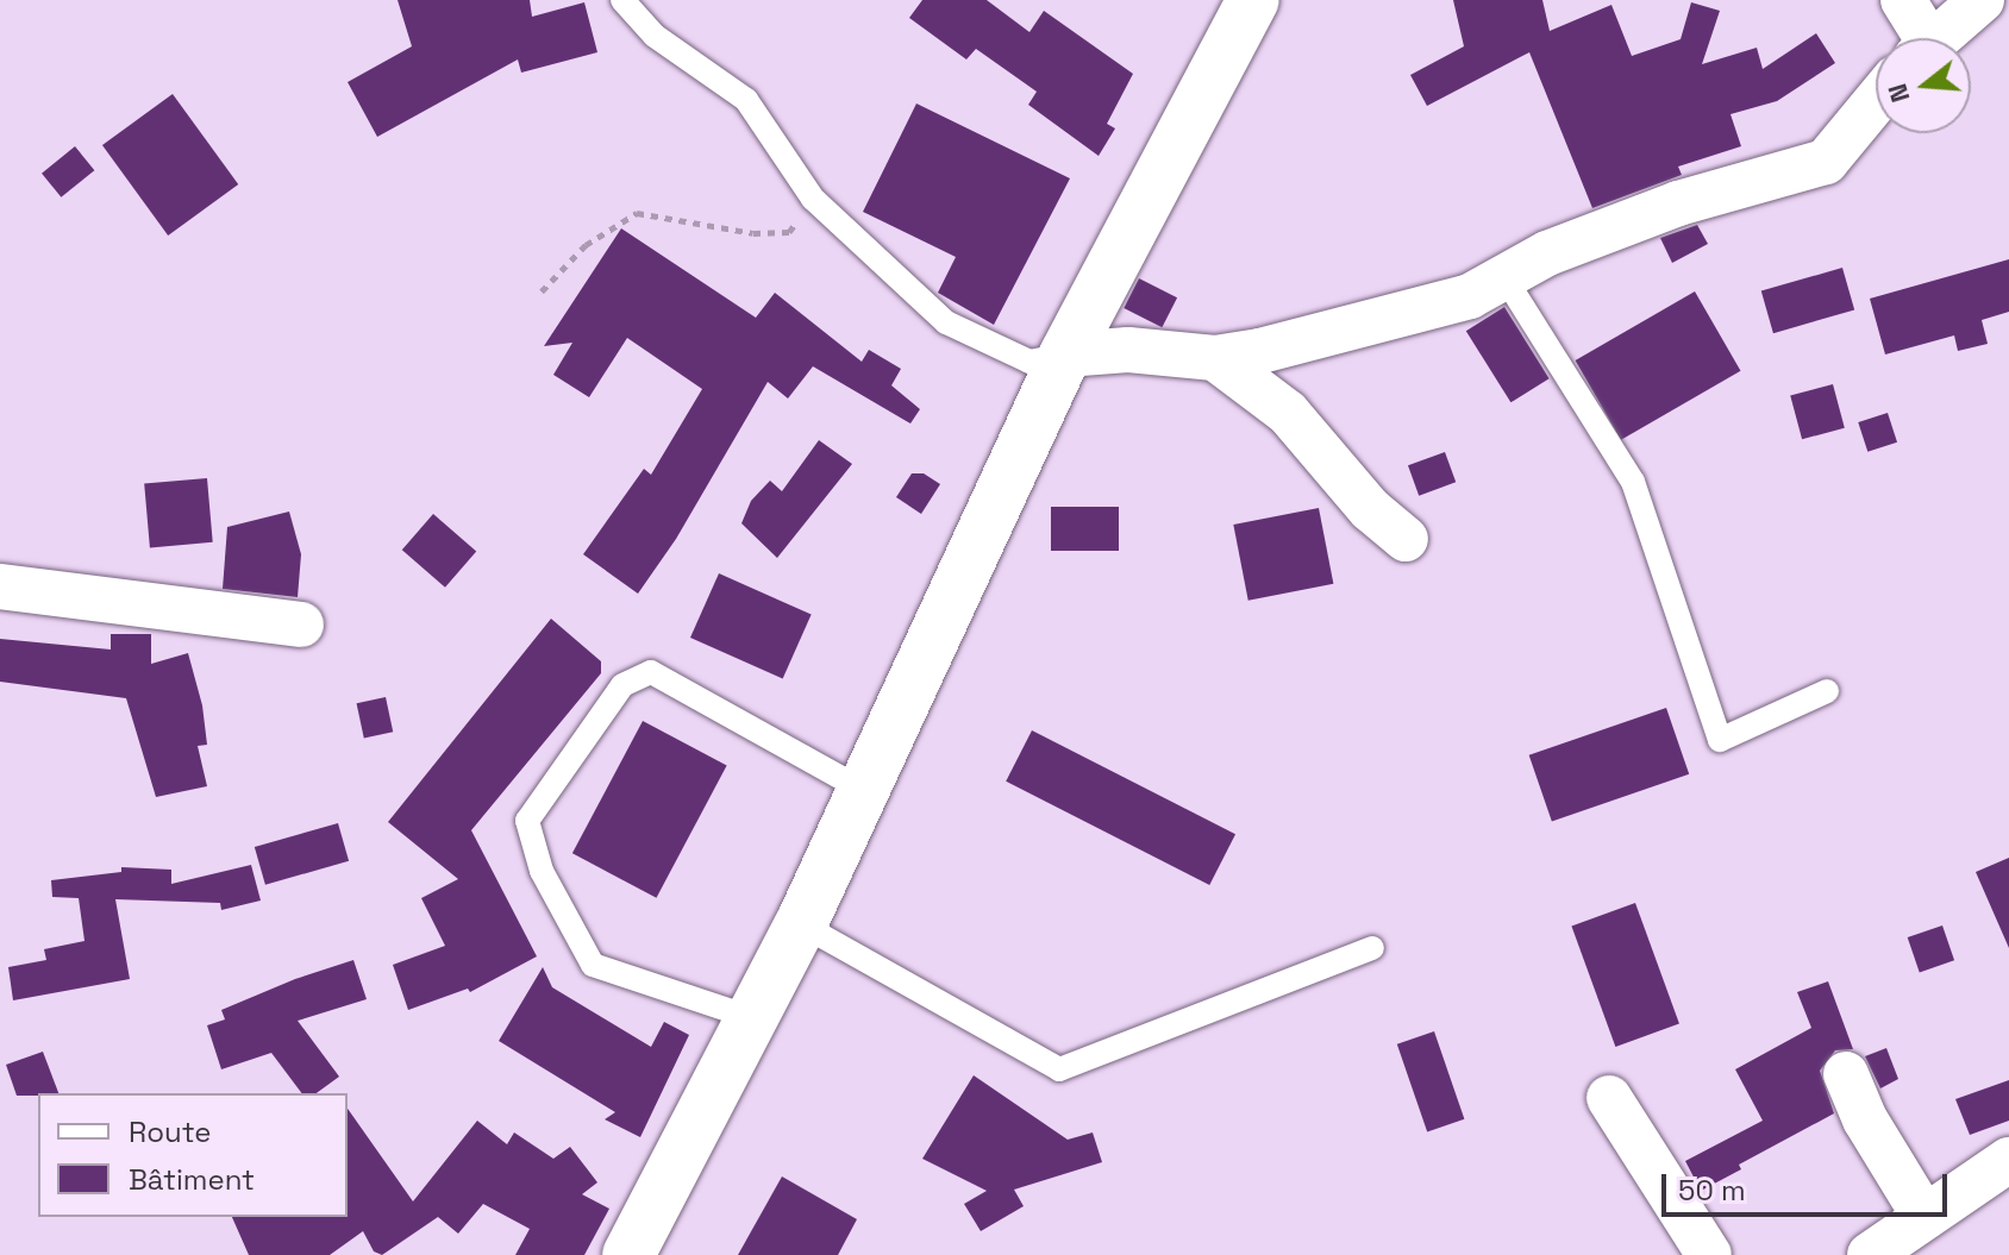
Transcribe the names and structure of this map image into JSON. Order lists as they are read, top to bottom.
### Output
{
  "legend": ["Route", "Bâtiment"],
  "scale_bar": "50 m",
  "north": "left"
}
